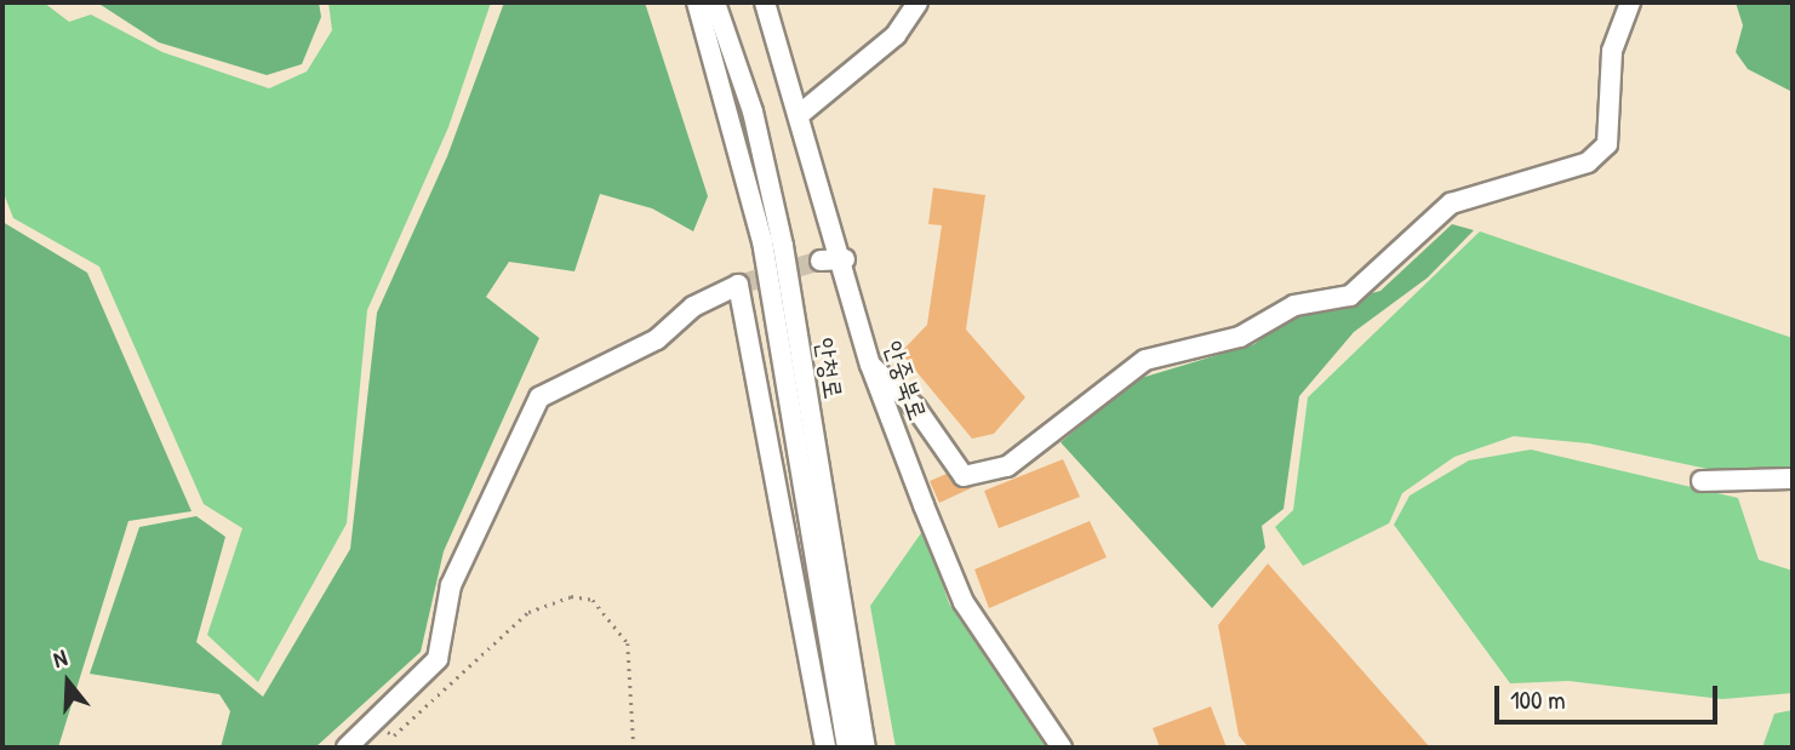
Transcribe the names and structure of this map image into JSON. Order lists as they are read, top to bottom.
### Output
{
  "streets": {
    "street": ["안청로", "안중북로"]
  },
  "scale_bar": "100 m",
  "north": "top"
}
